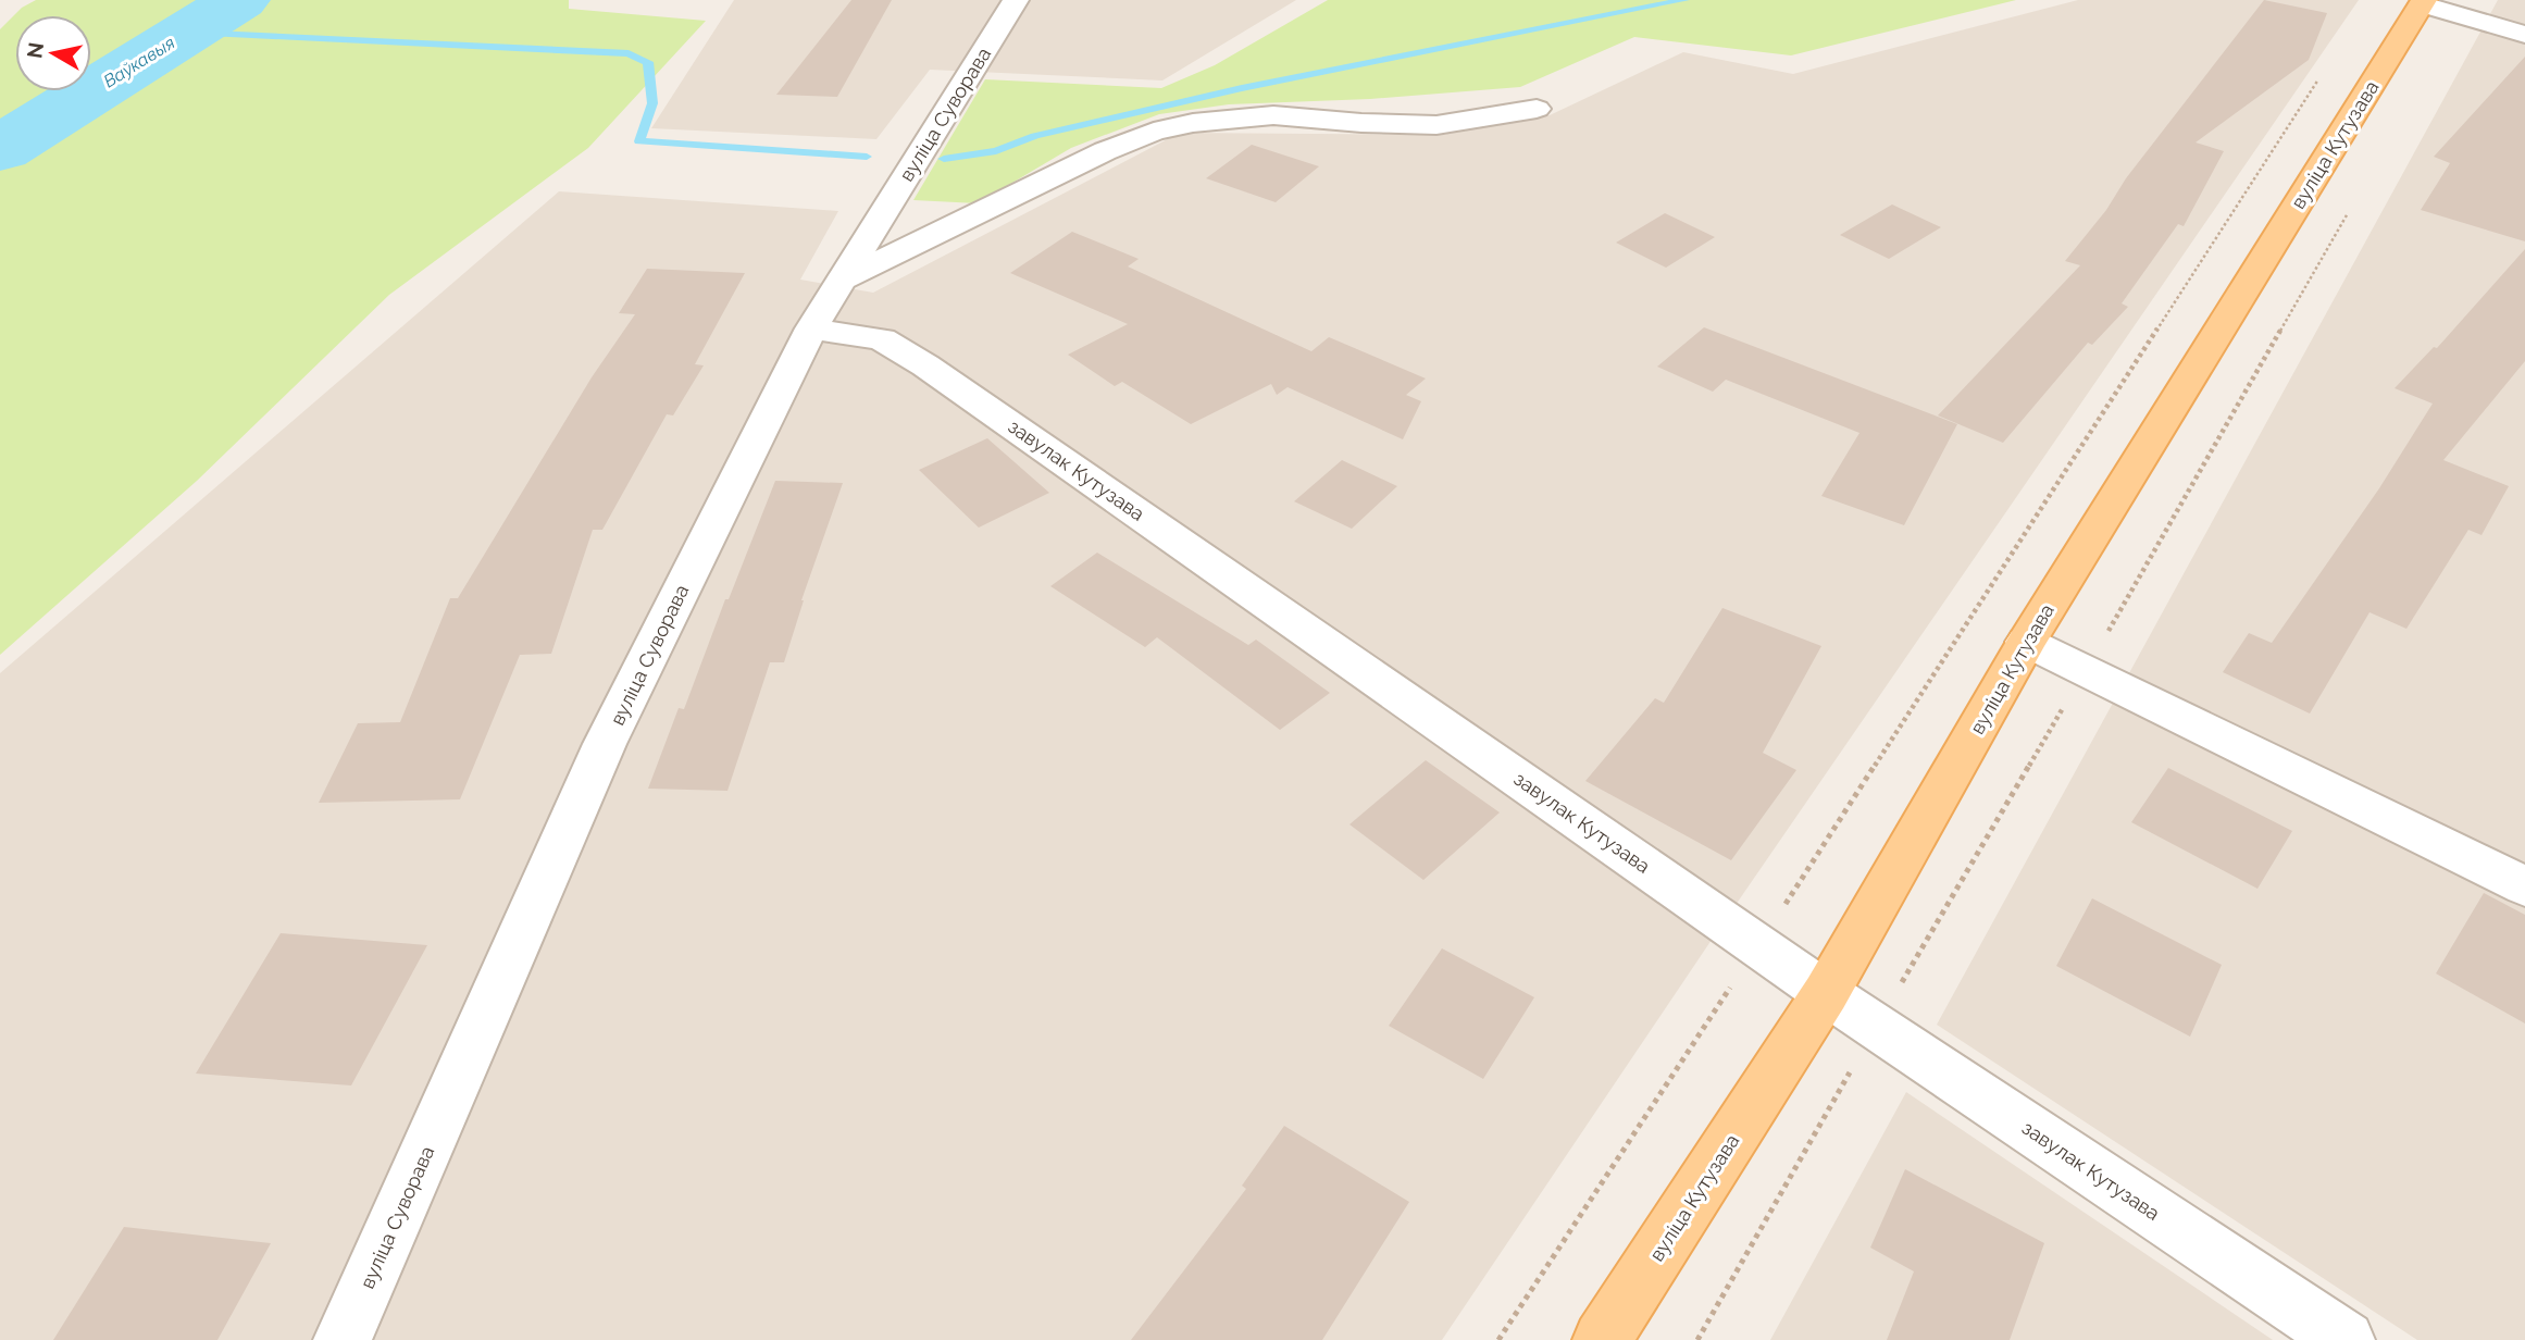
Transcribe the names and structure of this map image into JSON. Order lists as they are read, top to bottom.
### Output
{
  "streets": {
    "main road": ["вуліца Кутузава"],
    "street": ["вуліца Суворава", "завулак Кутузава"]
  },
  "crossings": [
    ["вуліца Суворава", "завулак Кутузава"],
    ["вуліца Кутузава", "завулак Кутузава"]
  ],
  "water": ["Ваўкавыя"],
  "north": "left"
}
